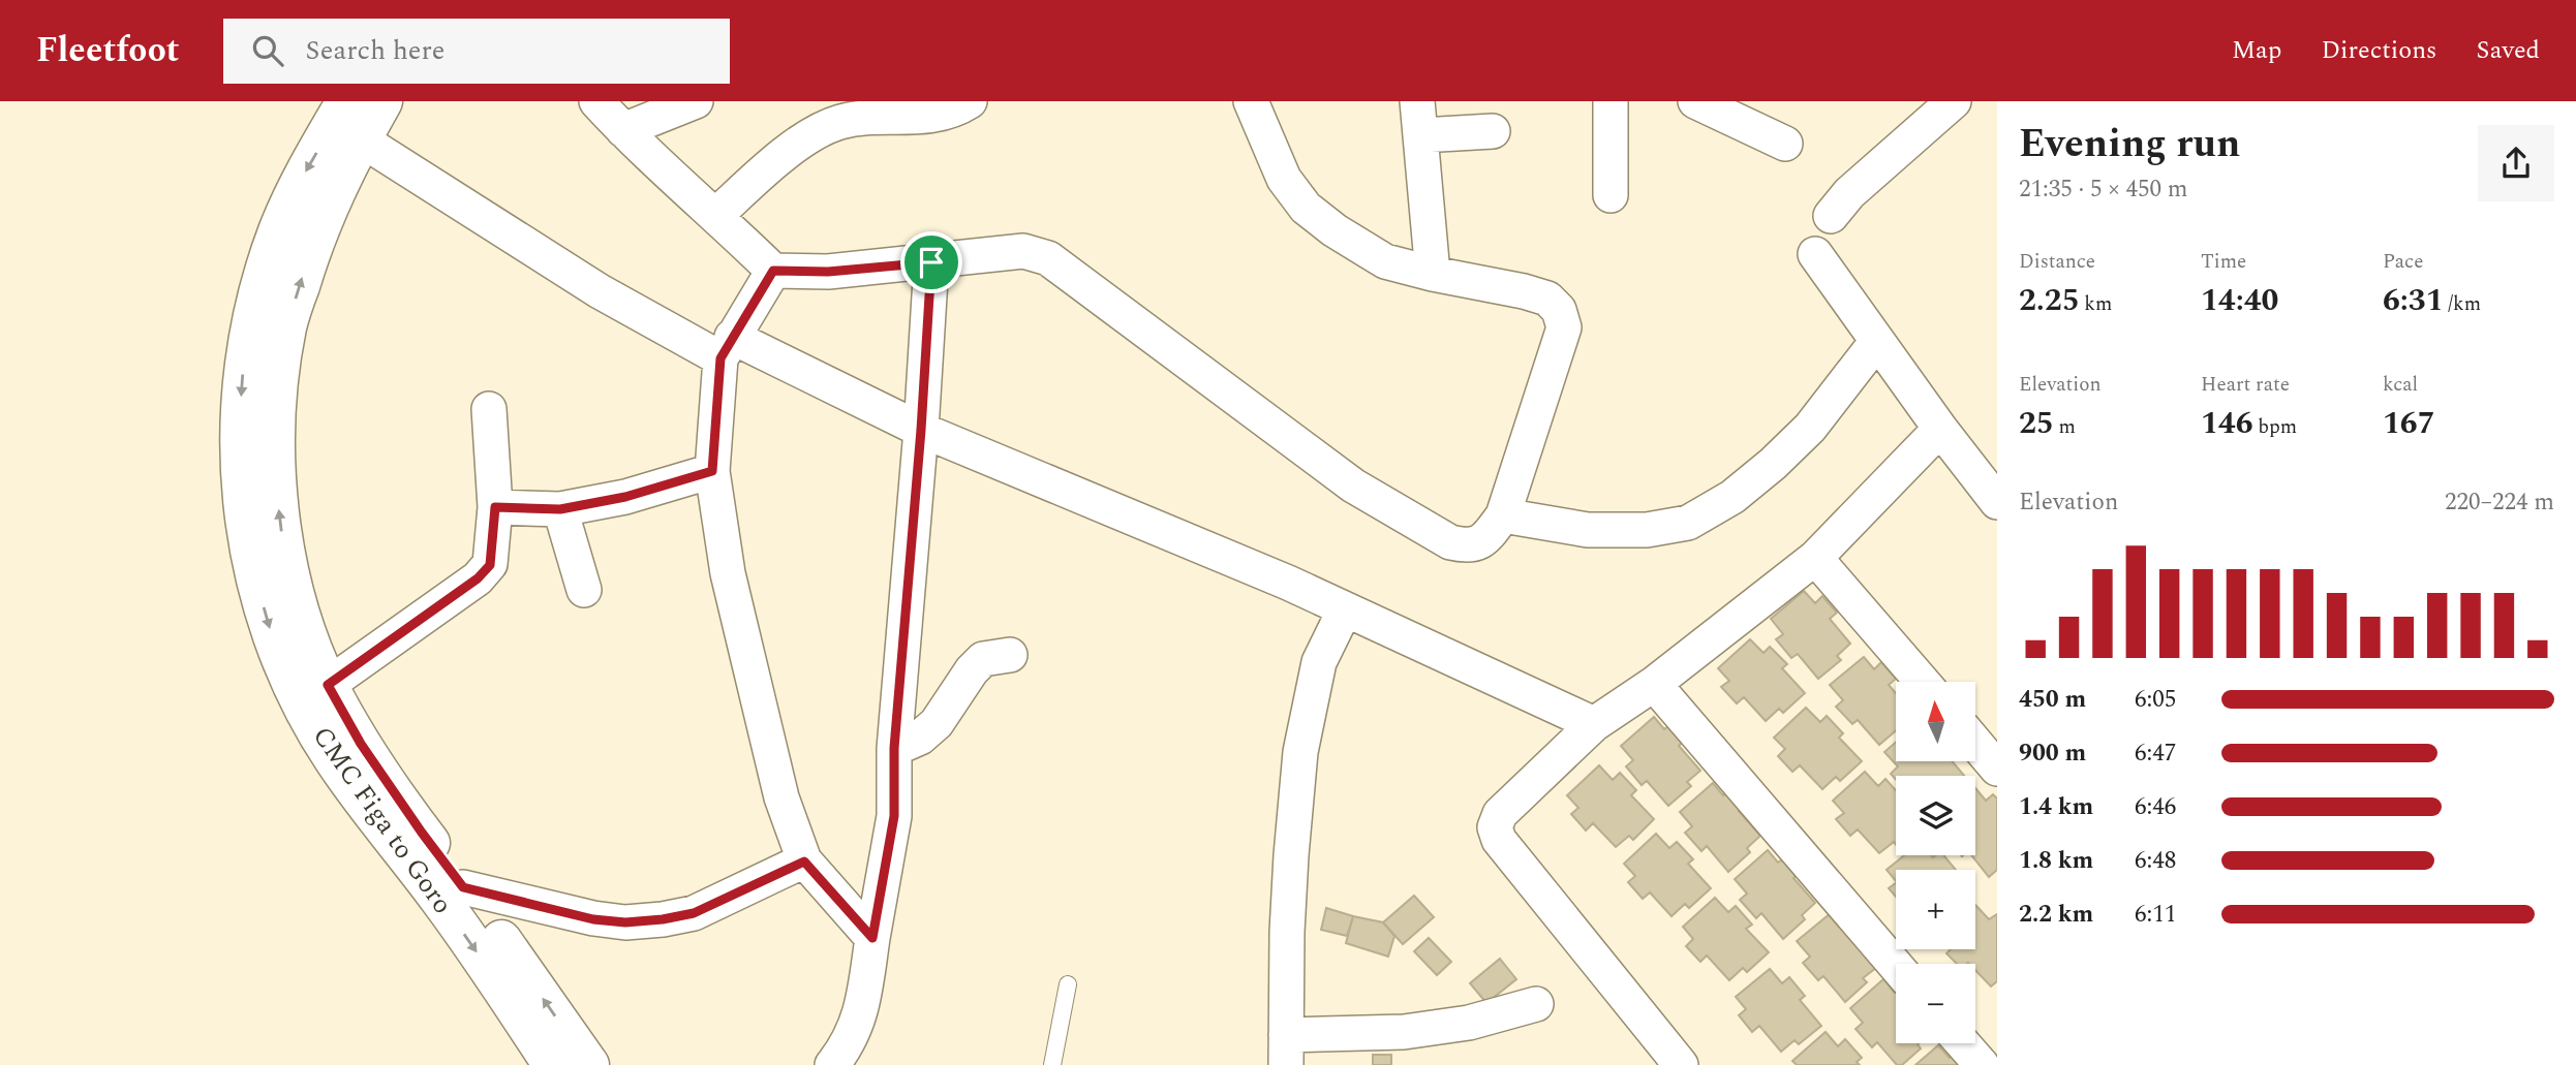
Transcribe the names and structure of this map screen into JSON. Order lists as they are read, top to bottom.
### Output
{
  "streets": {
    "main road": ["CMC Figa to Goro"]
  },
  "north": "top",
  "page": {
    "header": "Fleetfoot",
    "search": "Search here",
    "nav": ["Map", "Directions", "Saved"],
    "heading": ["Evening run", "21:35 · 5 × 450 m"],
    "stats": [
      ["Distance", "2.25 km"],
      ["Time", "14:40"],
      ["Pace", "6:31 /km"],
      ["Elevation", "25 m"],
      ["Heart rate", "146 bpm"],
      ["kcal", "167"]
    ],
    "chart": ["Elevation", "220–224 m"],
    "list": [
      {
        "name": "450 m",
        "note": "6:05"
      },
      {
        "name": "900 m",
        "note": "6:47"
      },
      {
        "name": "1.4 km",
        "note": "6:46"
      },
      {
        "name": "1.8 km",
        "note": "6:48"
      },
      {
        "name": "2.2 km",
        "note": "6:11"
      }
    ],
    "map_buttons": ["+", "−"]
  }
}
